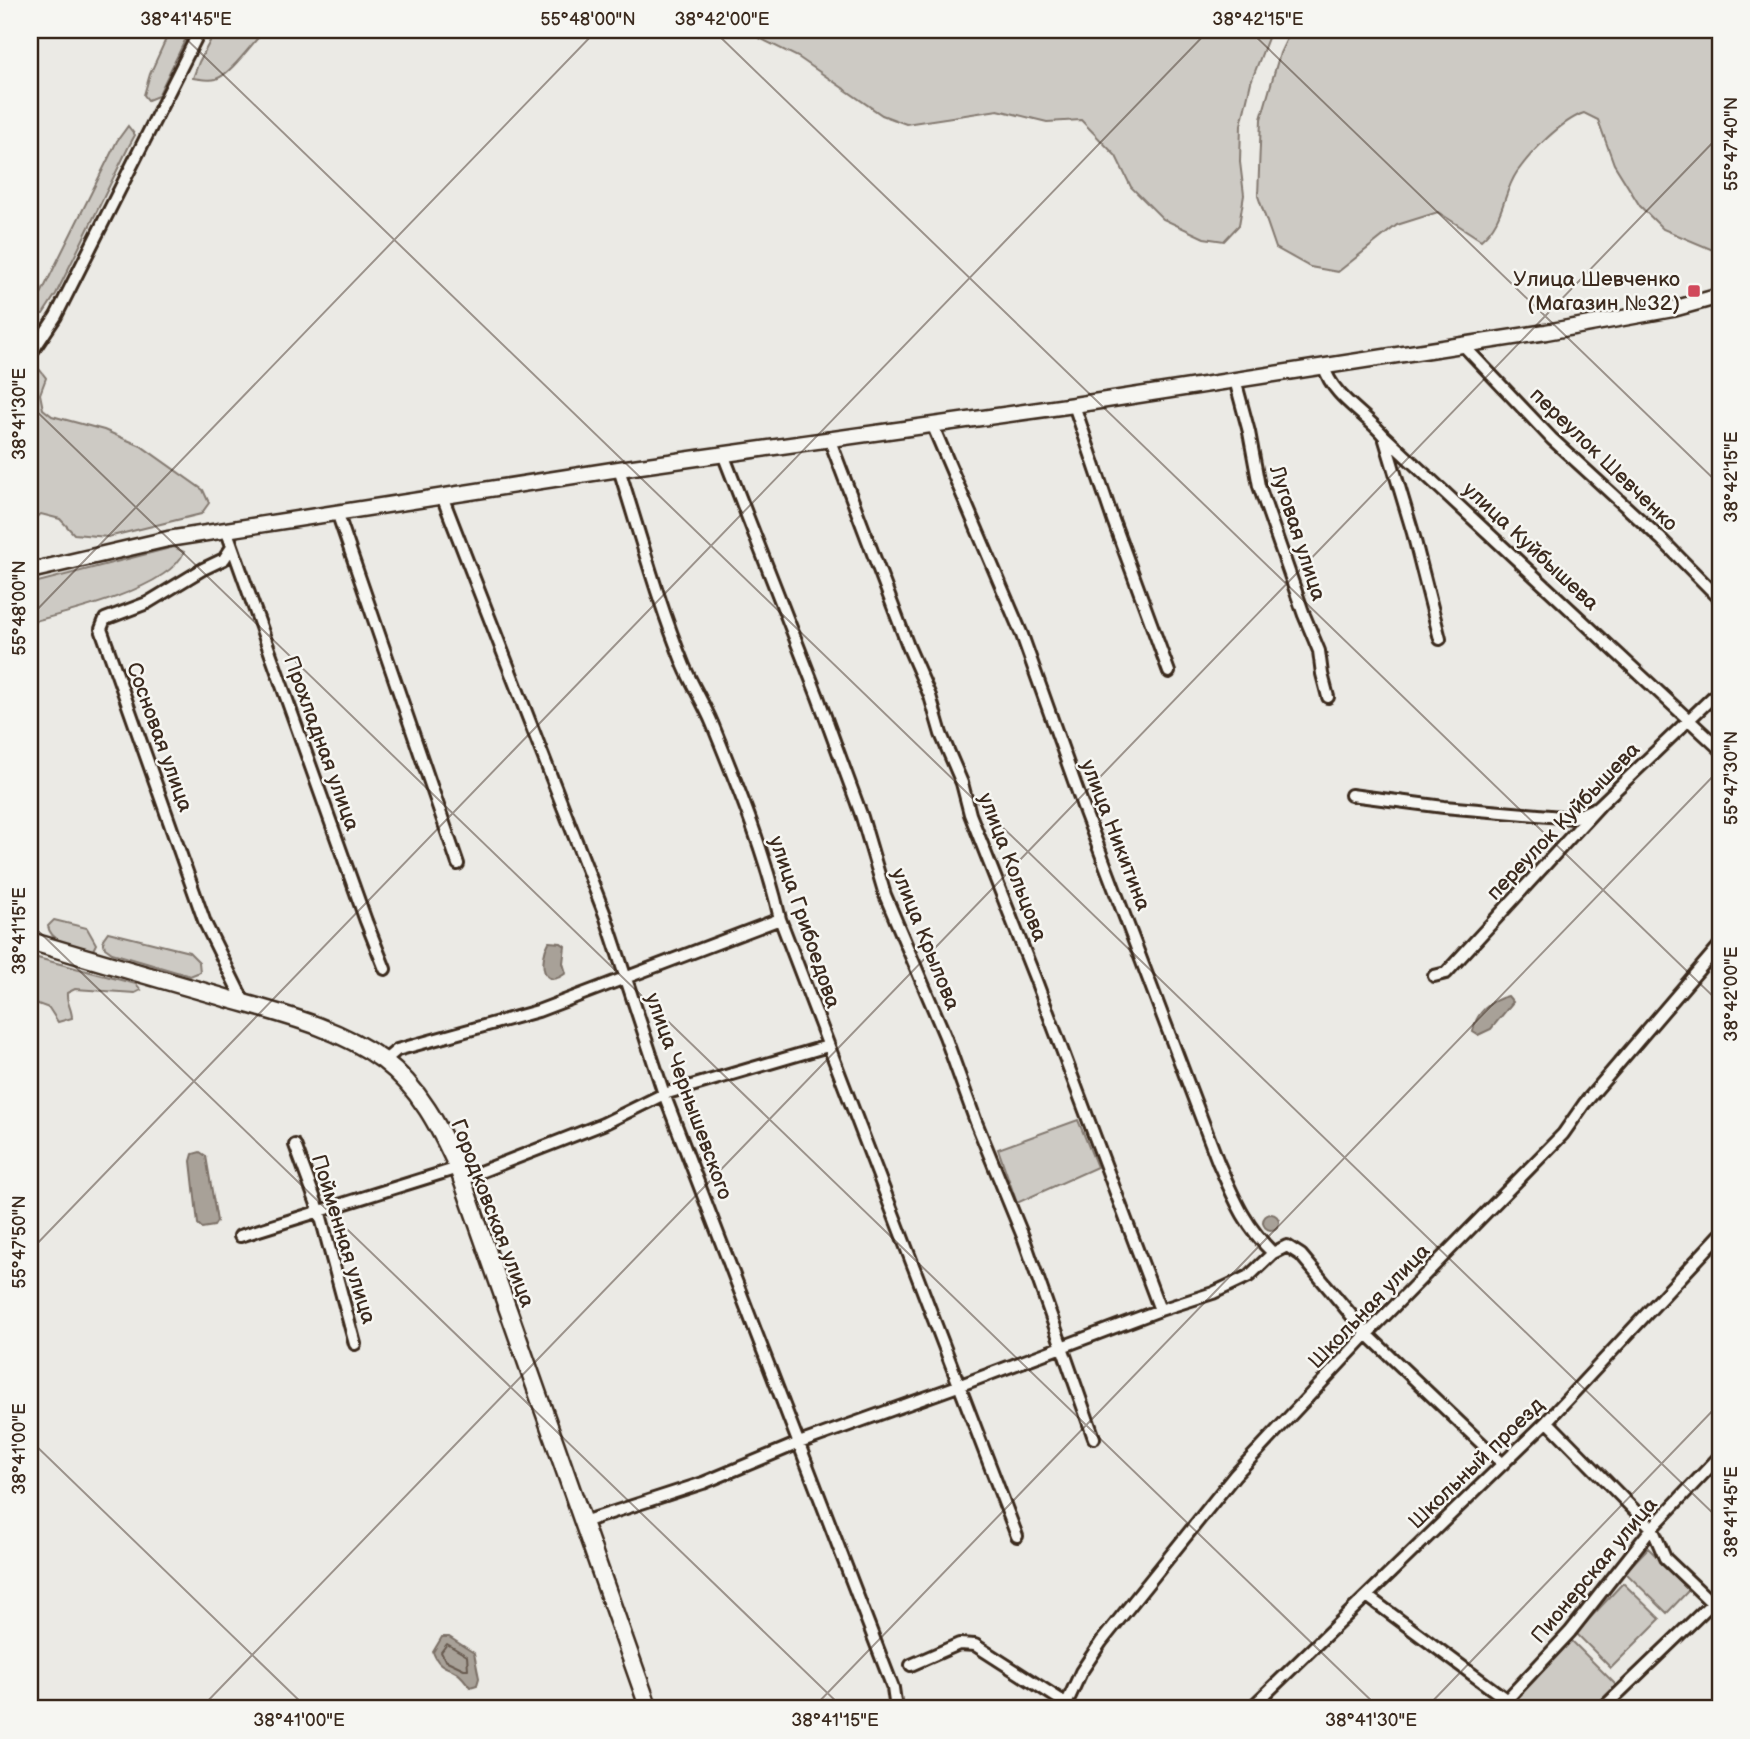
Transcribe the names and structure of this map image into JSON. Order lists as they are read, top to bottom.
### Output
{
  "streets": {
    "main road": ["Городковская улица"],
    "street": [
      "переулок Шевченко",
      "Луговая улица",
      "улица Куйбышева",
      "Сосновая улица",
      "Прохладная улица",
      "переулок Куйбышева",
      "улица Никитина",
      "улица Кольцова",
      "улица Грибоедова",
      "улица Крылова",
      "улица Чернышевского",
      "Пойменная улица",
      "Школьная улица",
      "Школьный проезд",
      "Пионерская улица"
    ]
  },
  "crossings": [
    ["улица Куйбышева", "переулок Куйбышева"],
    ["Сосновая улица", "Прохладная улица"],
    ["Сосновая улица", "Городковская улица"]
  ],
  "places": {
    "transit": ["Улица Шевченко (Магазин №32)"]
  },
  "coordinates": [
    "38°41'45\"E",
    "55°48'00\"N",
    "38°42'00\"E",
    "38°42'15\"E",
    "55°47'40\"N",
    "38°41'30\"E",
    "55°47'30\"N",
    "38°41'15\"E",
    "55°47'50\"N",
    "38°41'00\"E"
  ]
}
